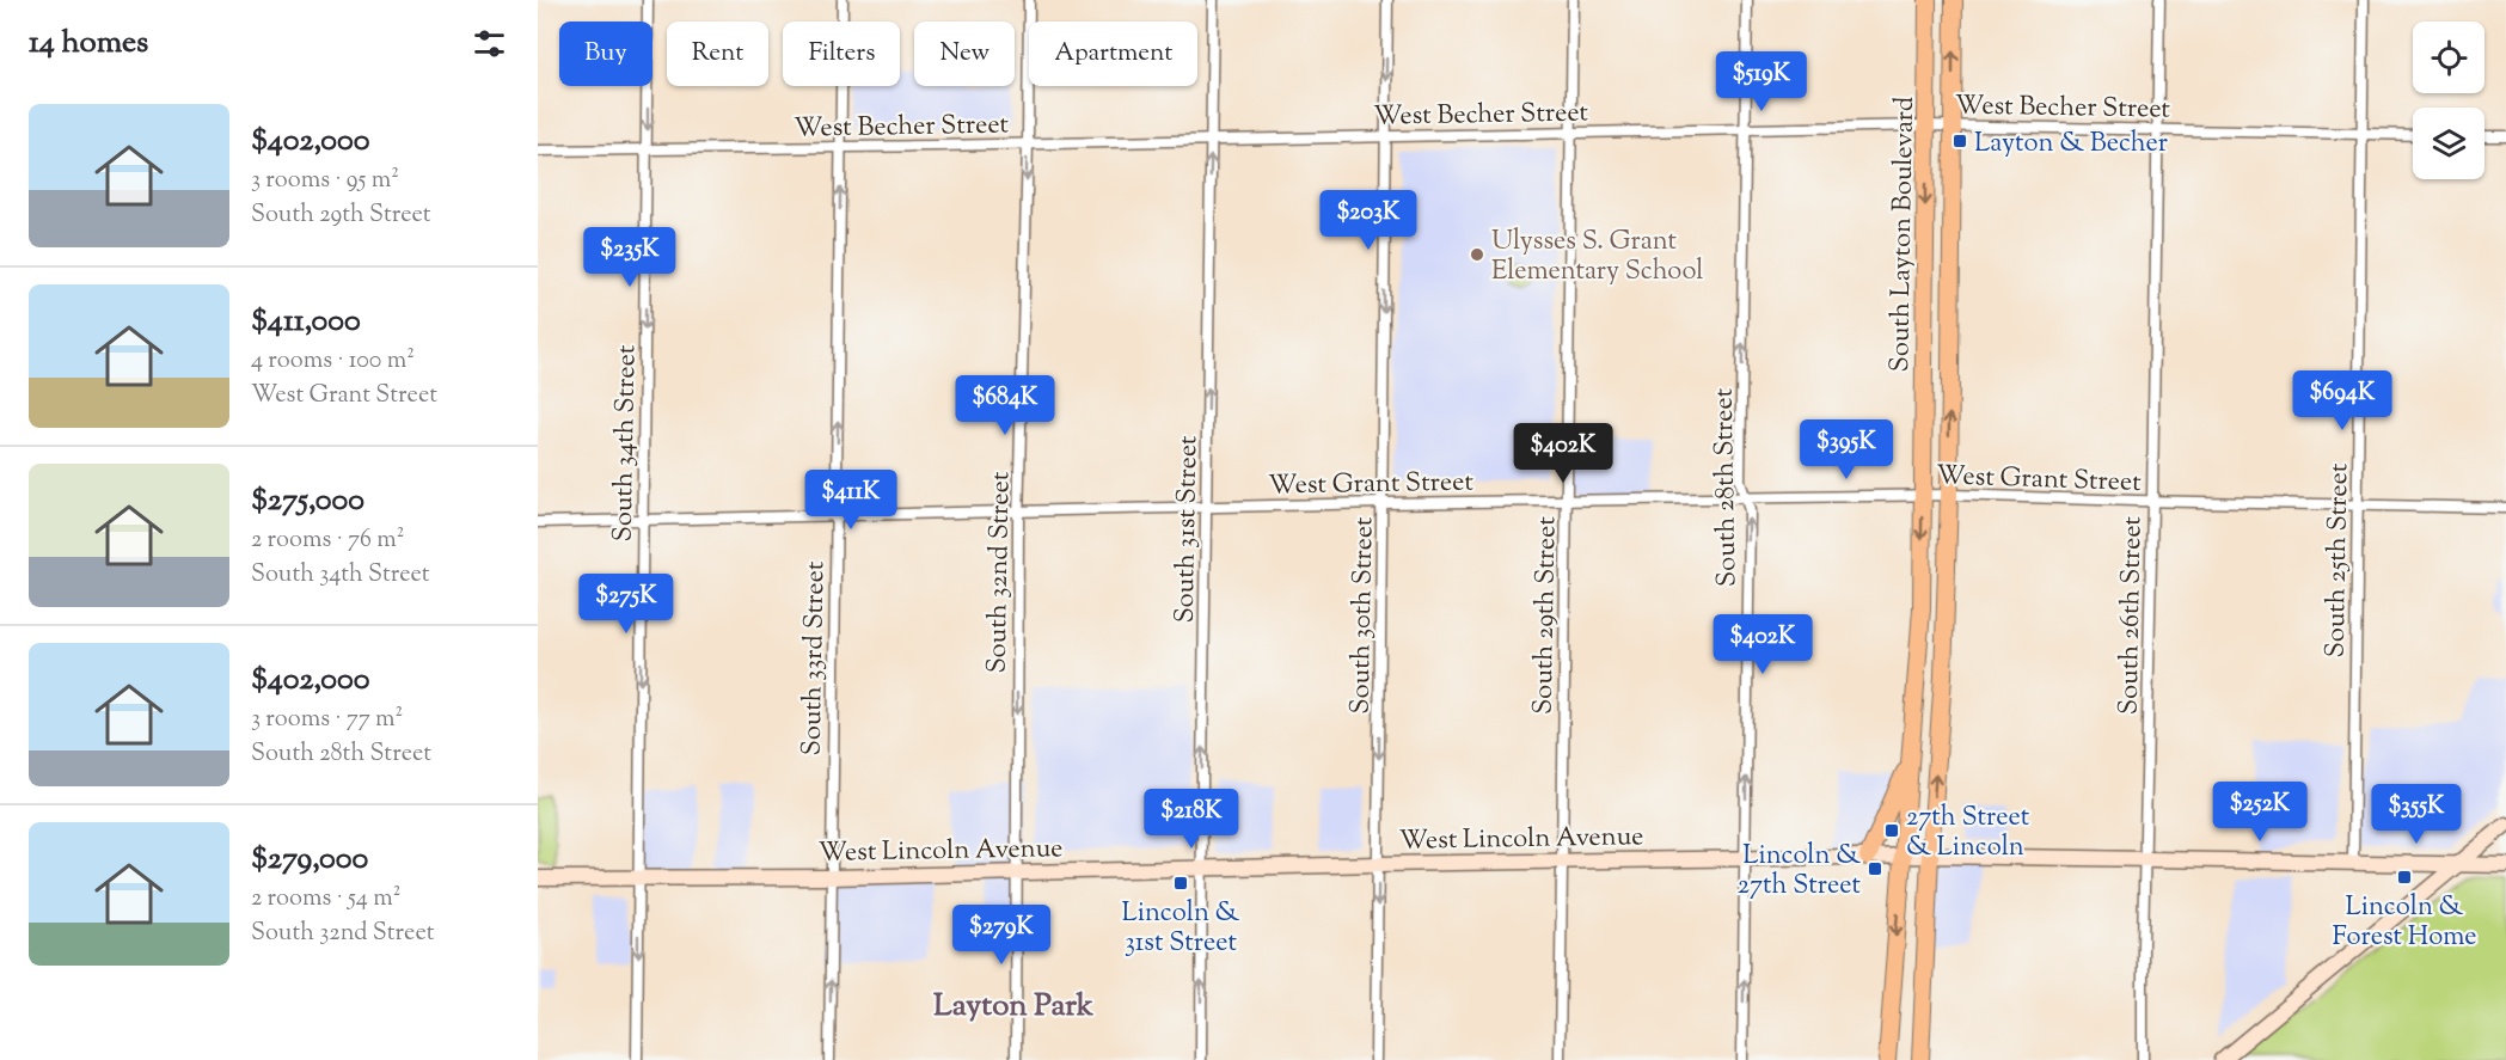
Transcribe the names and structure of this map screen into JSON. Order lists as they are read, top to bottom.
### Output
{
  "streets": {
    "main road": ["South Layton Boulevard", "West Lincoln Avenue"],
    "street": [
      "West Becher Street",
      "South 34th Street",
      "West Grant Street",
      "South 28th Street",
      "South 31st Street",
      "South 25th Street",
      "South 32nd Street",
      "South 30th Street",
      "South 29th Street",
      "South 26th Street",
      "South 33rd Street"
    ]
  },
  "crossings": [
    ["West Becher Street", "South Layton Boulevard"],
    ["West Becher Street", "South 34th Street"],
    ["West Becher Street", "South 28th Street"],
    ["West Becher Street", "South 31st Street"],
    ["West Becher Street", "South 25th Street"],
    ["West Becher Street", "South 32nd Street"],
    ["West Becher Street", "South 30th Street"],
    ["West Becher Street", "South 29th Street"],
    ["West Becher Street", "South 26th Street"],
    ["West Becher Street", "South 33rd Street"],
    ["South Layton Boulevard", "West Grant Street"],
    ["South Layton Boulevard", "West Lincoln Avenue"],
    ["South 34th Street", "West Grant Street"],
    ["South 34th Street", "West Lincoln Avenue"],
    ["West Grant Street", "South 28th Street"],
    ["West Grant Street", "South 31st Street"],
    ["West Grant Street", "South 25th Street"],
    ["West Grant Street", "South 32nd Street"],
    ["West Grant Street", "South 30th Street"],
    ["West Grant Street", "South 29th Street"],
    ["West Grant Street", "South 26th Street"],
    ["West Grant Street", "South 33rd Street"],
    ["South 28th Street", "West Lincoln Avenue"],
    ["South 31st Street", "West Lincoln Avenue"],
    ["South 25th Street", "West Lincoln Avenue"],
    ["South 32nd Street", "West Lincoln Avenue"],
    ["South 30th Street", "West Lincoln Avenue"],
    ["South 29th Street", "West Lincoln Avenue"],
    ["South 26th Street", "West Lincoln Avenue"],
    ["South 33rd Street", "West Lincoln Avenue"]
  ],
  "one_way": [
    "South 34th Street",
    "South 28th Street",
    "South 31st Street",
    "South 32nd Street",
    "South 30th Street",
    "South 33rd Street"
  ],
  "districts": ["Layton Park"],
  "places": {
    "transit": [
      "Layton & Becher",
      "27th Street & Lincoln",
      "Lincoln & 27th Street",
      "Lincoln & Forest Home",
      "Lincoln & 31st Street"
    ],
    "other": ["Ulysses S. Grant Elementary School"]
  },
  "page": {
    "heading": "14 homes",
    "chip": [
      "Buy",
      "Rent",
      "Filters",
      "New",
      "Apartment"
    ],
    "price": [
      "$519K",
      "$203K",
      "$235K",
      "$694K",
      "$684K",
      "$395K",
      "$402K",
      "$411K",
      "$275K",
      "$402K",
      "$252K",
      "$355K",
      "$218K",
      "$279K"
    ],
    "list": [
      {
        "name": "$402,000",
        "note": "3 rooms · 95 m² · South 29th Street"
      },
      {
        "name": "$411,000",
        "note": "4 rooms · 100 m² · West Grant Street"
      },
      {
        "name": "$275,000",
        "note": "2 rooms · 76 m² · South 34th Street"
      },
      {
        "name": "$402,000",
        "note": "3 rooms · 77 m² · South 28th Street"
      },
      {
        "name": "$279,000",
        "note": "2 rooms · 54 m² · South 32nd Street"
      }
    ]
  }
}
